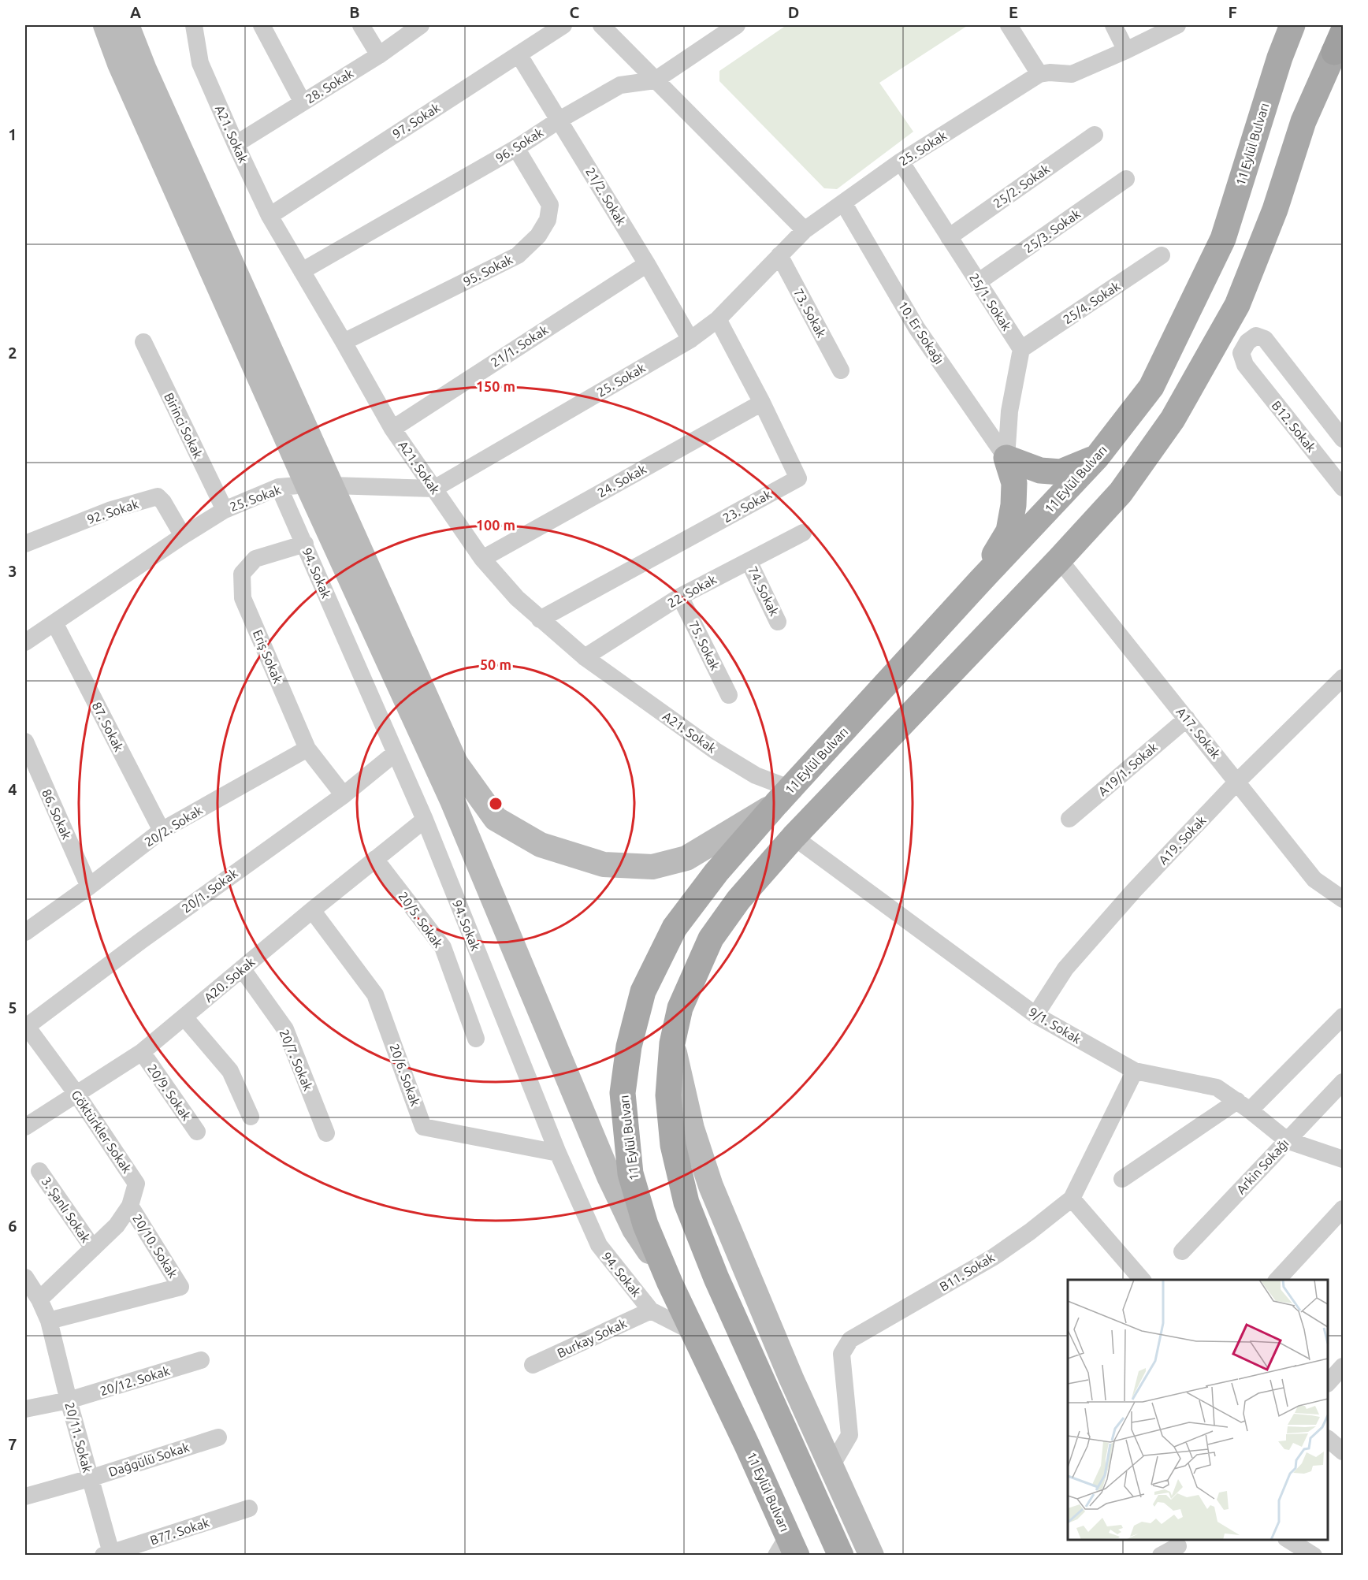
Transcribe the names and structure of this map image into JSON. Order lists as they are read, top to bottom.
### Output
{
  "streets": {
    "main road": ["11 Eylül Bulvarı"],
    "street": [
      "28. Sokak",
      "97. Sokak",
      "A21. Sokak",
      "96. Sokak",
      "25. Sokak",
      "25/2. Sokak",
      "21/2. Sokak",
      "25/3. Sokak",
      "95. Sokak",
      "25/1. Sokak",
      "25/4. Sokak",
      "73. Sokak",
      "10. Er Sokağı",
      "21/1. Sokak",
      "Birinci Sokak",
      "B12. Sokak",
      "24. Sokak",
      "23. Sokak",
      "92. Sokak",
      "94. Sokak",
      "22. Sokak",
      "74. Sokak",
      "75. Sokak",
      "Eriş Sokak",
      "87. Sokak",
      "A17. Sokak",
      "A19/1. Sokak",
      "86. Sokak",
      "20/2. Sokak",
      "A19. Sokak",
      "20/1. Sokak",
      "20/5. Sokak",
      "A20. Sokak",
      "9/1. Sokak",
      "20/7. Sokak",
      "20/6. Sokak",
      "20/9. Sokak",
      "Göktürkler Sokak",
      "Arkin Sokağı",
      "3. Şanlı Sokak",
      "20/10. Sokak",
      "B11. Sokak",
      "Burkay Sokak",
      "20/12. Sokak",
      "20/11. Sokak",
      "Dağgülü Sokak",
      "B77. Sokak"
    ]
  },
  "crossings": [
    ["28. Sokak", "A21. Sokak"],
    ["97. Sokak", "A21. Sokak"],
    ["97. Sokak", "21/2. Sokak"],
    ["A21. Sokak", "11 Eylül Bulvarı"],
    ["A21. Sokak", "96. Sokak"],
    ["A21. Sokak", "25. Sokak"],
    ["A21. Sokak", "95. Sokak"],
    ["A21. Sokak", "21/1. Sokak"],
    ["A21. Sokak", "24. Sokak"],
    ["A21. Sokak", "23. Sokak"],
    ["A21. Sokak", "22. Sokak"],
    ["11 Eylül Bulvarı", "94. Sokak"],
    ["96. Sokak", "21/2. Sokak"],
    ["96. Sokak", "95. Sokak"],
    ["25. Sokak", "21/2. Sokak"],
    ["25. Sokak", "25/1. Sokak"],
    ["25. Sokak", "73. Sokak"],
    ["25. Sokak", "10. Er Sokağı"],
    ["25. Sokak", "Birinci Sokak"],
    ["25. Sokak", "23. Sokak"],
    ["25. Sokak", "92. Sokak"],
    ["25. Sokak", "94. Sokak"],
    ["25. Sokak", "87. Sokak"],
    ["25/2. Sokak", "25/1. Sokak"],
    ["21/2. Sokak", "21/1. Sokak"],
    ["25/3. Sokak", "25/1. Sokak"],
    ["25/1. Sokak", "25/4. Sokak"],
    ["24. Sokak", "23. Sokak"],
    ["94. Sokak", "Eriş Sokak"],
    ["94. Sokak", "20/1. Sokak"],
    ["94. Sokak", "A20. Sokak"],
    ["94. Sokak", "20/6. Sokak"],
    ["94. Sokak", "Burkay Sokak"],
    ["22. Sokak", "74. Sokak"],
    ["22. Sokak", "75. Sokak"],
    ["Eriş Sokak", "20/2. Sokak"],
    ["Eriş Sokak", "20/1. Sokak"],
    ["87. Sokak", "20/2. Sokak"],
    ["A17. Sokak", "A19/1. Sokak"],
    ["A17. Sokak", "A19. Sokak"],
    ["86. Sokak", "20/2. Sokak"],
    ["A19. Sokak", "9/1. Sokak"],
    ["20/1. Sokak", "Göktürkler Sokak"],
    ["20/5. Sokak", "A20. Sokak"],
    ["A20. Sokak", "20/7. Sokak"],
    ["A20. Sokak", "20/6. Sokak"],
    ["A20. Sokak", "20/9. Sokak"],
    ["A20. Sokak", "Göktürkler Sokak"],
    ["9/1. Sokak", "Arkin Sokağı"],
    ["9/1. Sokak", "B11. Sokak"],
    ["Göktürkler Sokak", "3. Şanlı Sokak"],
    ["Göktürkler Sokak", "20/10. Sokak"],
    ["Göktürkler Sokak", "20/11. Sokak"],
    ["20/10. Sokak", "20/11. Sokak"],
    ["20/12. Sokak", "20/11. Sokak"],
    ["20/11. Sokak", "Dağgülü Sokak"],
    ["20/11. Sokak", "B77. Sokak"]
  ],
  "grid": {
    "columns": [
      "A",
      "B",
      "C",
      "D",
      "E",
      "F"
    ],
    "rows": [
      "1",
      "2",
      "3",
      "4",
      "5",
      "6",
      "7"
    ]
  },
  "rings": ["150 m", "100 m", "50 m"]
}
